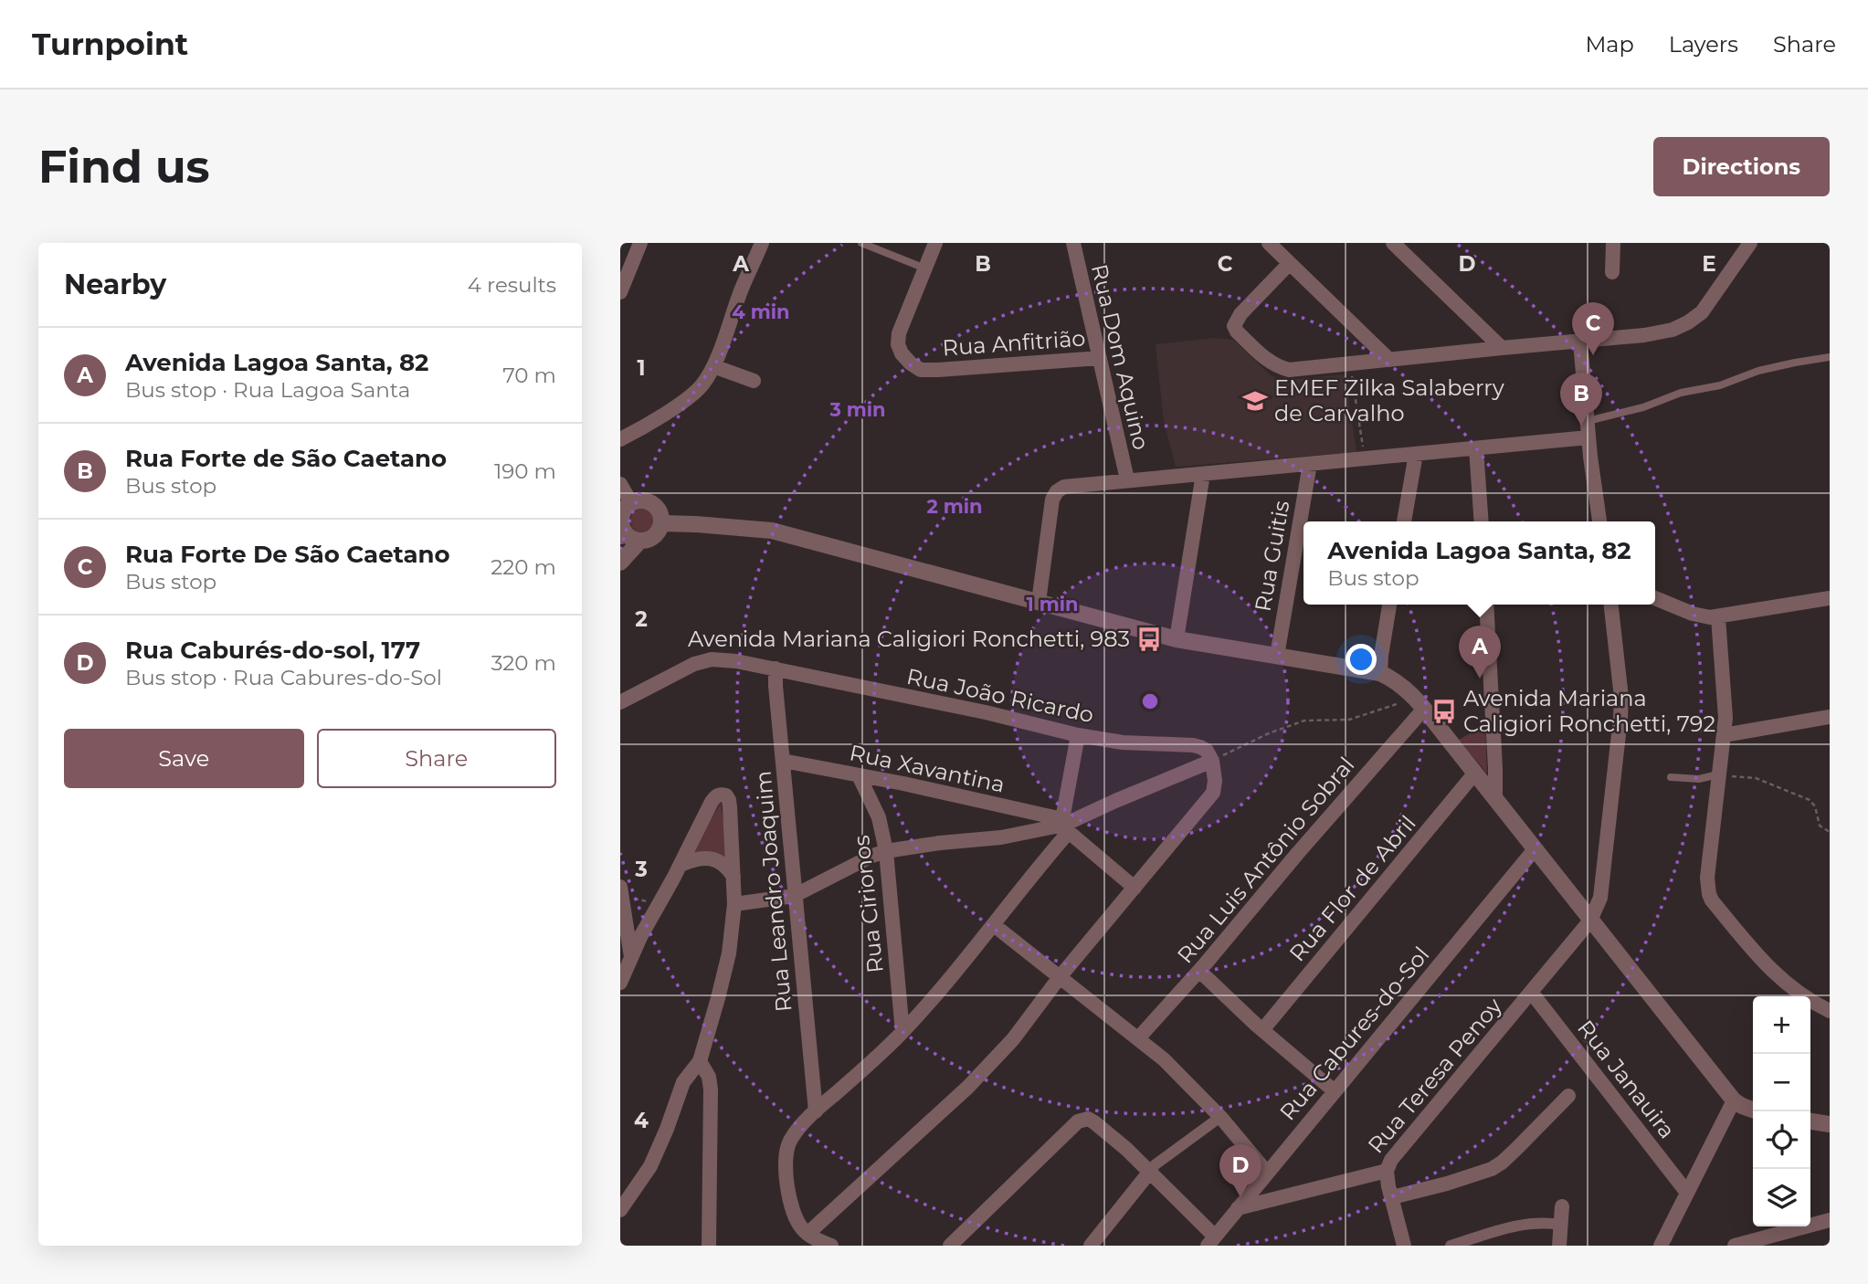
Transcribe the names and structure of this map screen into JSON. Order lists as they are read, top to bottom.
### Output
{
  "streets": {
    "street": [
      "Rua Anfitrião",
      "Rua Dom Aquino",
      "Rua Guitis",
      "Rua João Ricardo",
      "Rua Xavantina",
      "Rua Luis Antônio Sobral",
      "Rua Flor de Abril",
      "Rua Leandro Joaquim",
      "Rua Cirionos",
      "Rua Cabures-do-Sol",
      "Rua Teresa Penoy",
      "Rua Janauira"
    ]
  },
  "crossings": [
    ["Rua Anfitrião", "Rua Dom Aquino"],
    ["Rua João Ricardo", "Rua Leandro Joaquim"],
    ["Rua Xavantina", "Rua Leandro Joaquim"],
    ["Rua Xavantina", "Rua Cirionos"],
    ["Rua Cabures-do-Sol", "Rua Teresa Penoy"],
    ["Rua Teresa Penoy", "Rua Janauira"]
  ],
  "places": {
    "school or university": ["EMEF Zilka Salaberry de Carvalho"],
    "bus stop": ["Avenida Mariana Caligiori Ronchetti, 983", "Avenida Mariana Caligiori Ronchetti, 792"]
  },
  "page": {
    "header": "Turnpoint",
    "nav": ["Map", "Layers", "Share"],
    "buttons": [
      "Directions",
      ["Save", "Share"]
    ],
    "title": "Find us",
    "heading": ["Nearby", "4 results"],
    "pins": [
      "C",
      "B",
      "A",
      "D"
    ],
    "list": [
      {
        "mark": "A",
        "name": "Avenida Lagoa Santa, 82",
        "note": "Bus stop · Rua Lagoa Santa",
        "value": "70 m"
      },
      {
        "mark": "B",
        "name": "Rua Forte de São Caetano",
        "note": "Bus stop",
        "value": "190 m"
      },
      {
        "mark": "C",
        "name": "Rua Forte De São Caetano",
        "note": "Bus stop",
        "value": "220 m"
      },
      {
        "mark": "D",
        "name": "Rua Caburés-do-sol, 177",
        "note": "Bus stop · Rua Cabures-do-Sol",
        "value": "320 m"
      }
    ],
    "popup": ["Avenida Lagoa Santa, 82", "Bus stop"],
    "map_buttons": ["+", "−"]
  },
  "grid": {
    "columns": [
      "A",
      "B",
      "C",
      "D",
      "E"
    ],
    "rows": [
      "1",
      "2",
      "3",
      "4"
    ]
  },
  "rings": [
    "4 min",
    "3 min",
    "2 min",
    "1 min"
  ]
}
